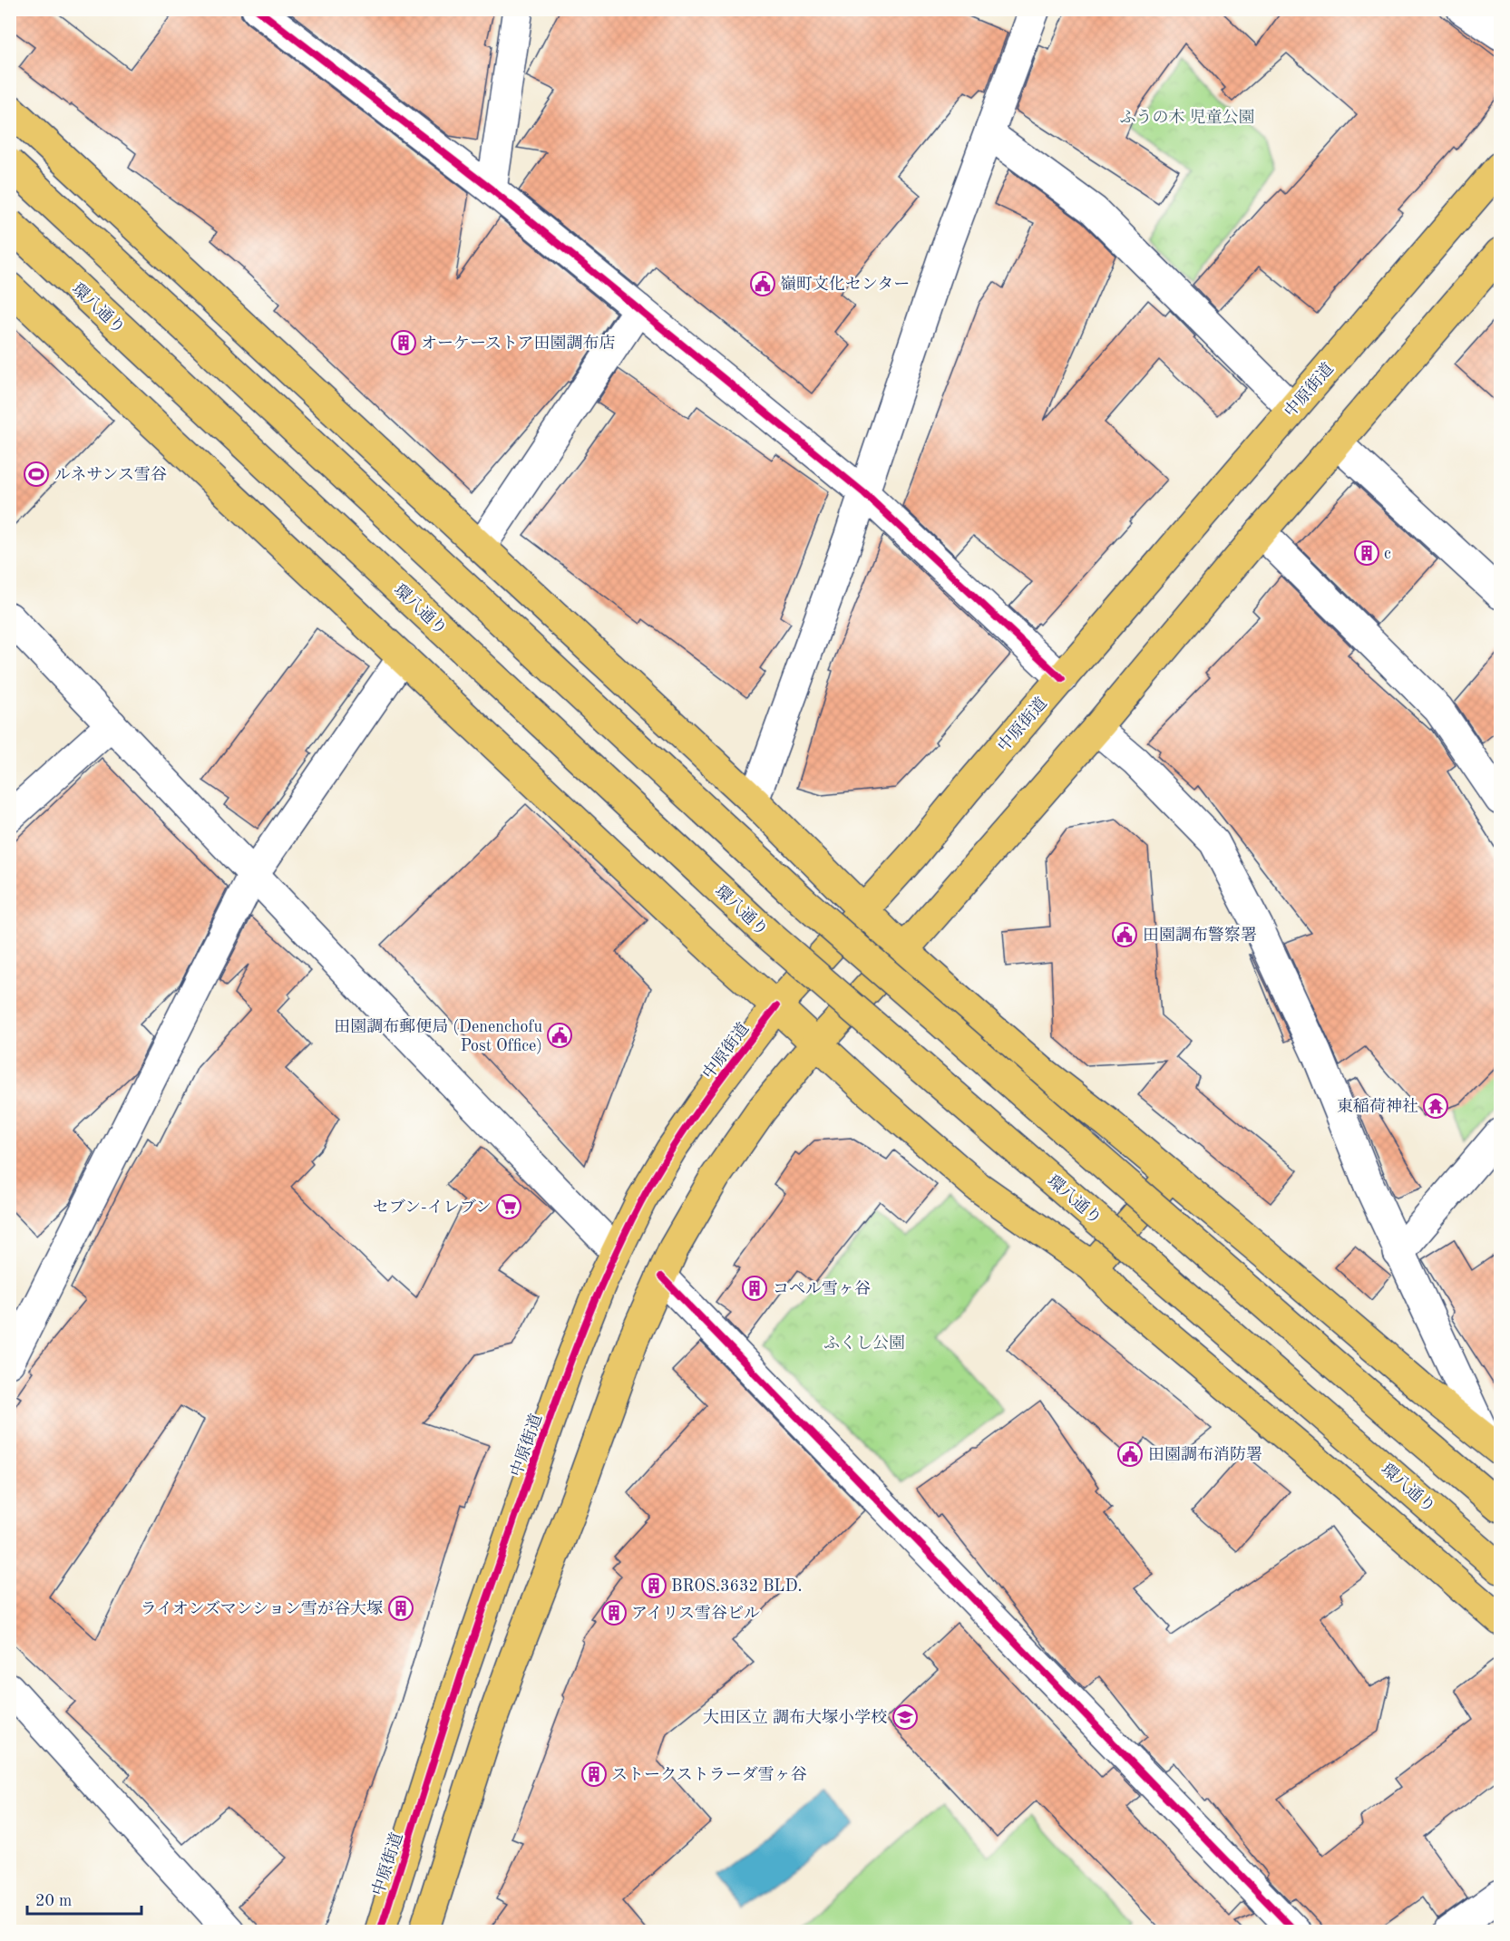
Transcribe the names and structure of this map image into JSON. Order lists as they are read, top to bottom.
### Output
{
  "streets": {
    "main road": ["環八通り", "中原街道"]
  },
  "parks": ["ふうの木 児童公園", "ふくし公園"],
  "places": {
    "public building": [
      "嶺町文化センター",
      "田園調布警察署",
      "田園調布郵便局 (Denenchofu Post Office)",
      "田園調布消防署"
    ],
    "building": [
      "オーケーストア田園調布店",
      "c",
      "コペル雪ヶ谷",
      "BROS.3632 BLD.",
      "ライオンズマンション雪が谷大塚",
      "アイリス雪谷ビル",
      "ストークストラーダ雪ヶ谷"
    ],
    "sports": ["ルネサンス雪谷"],
    "temple": ["東稲荷神社"],
    "supermarket": ["セブン-イレブン"],
    "school or university": ["大田区立 調布大塚小学校"]
  },
  "scale_bar": "20 m"
}
